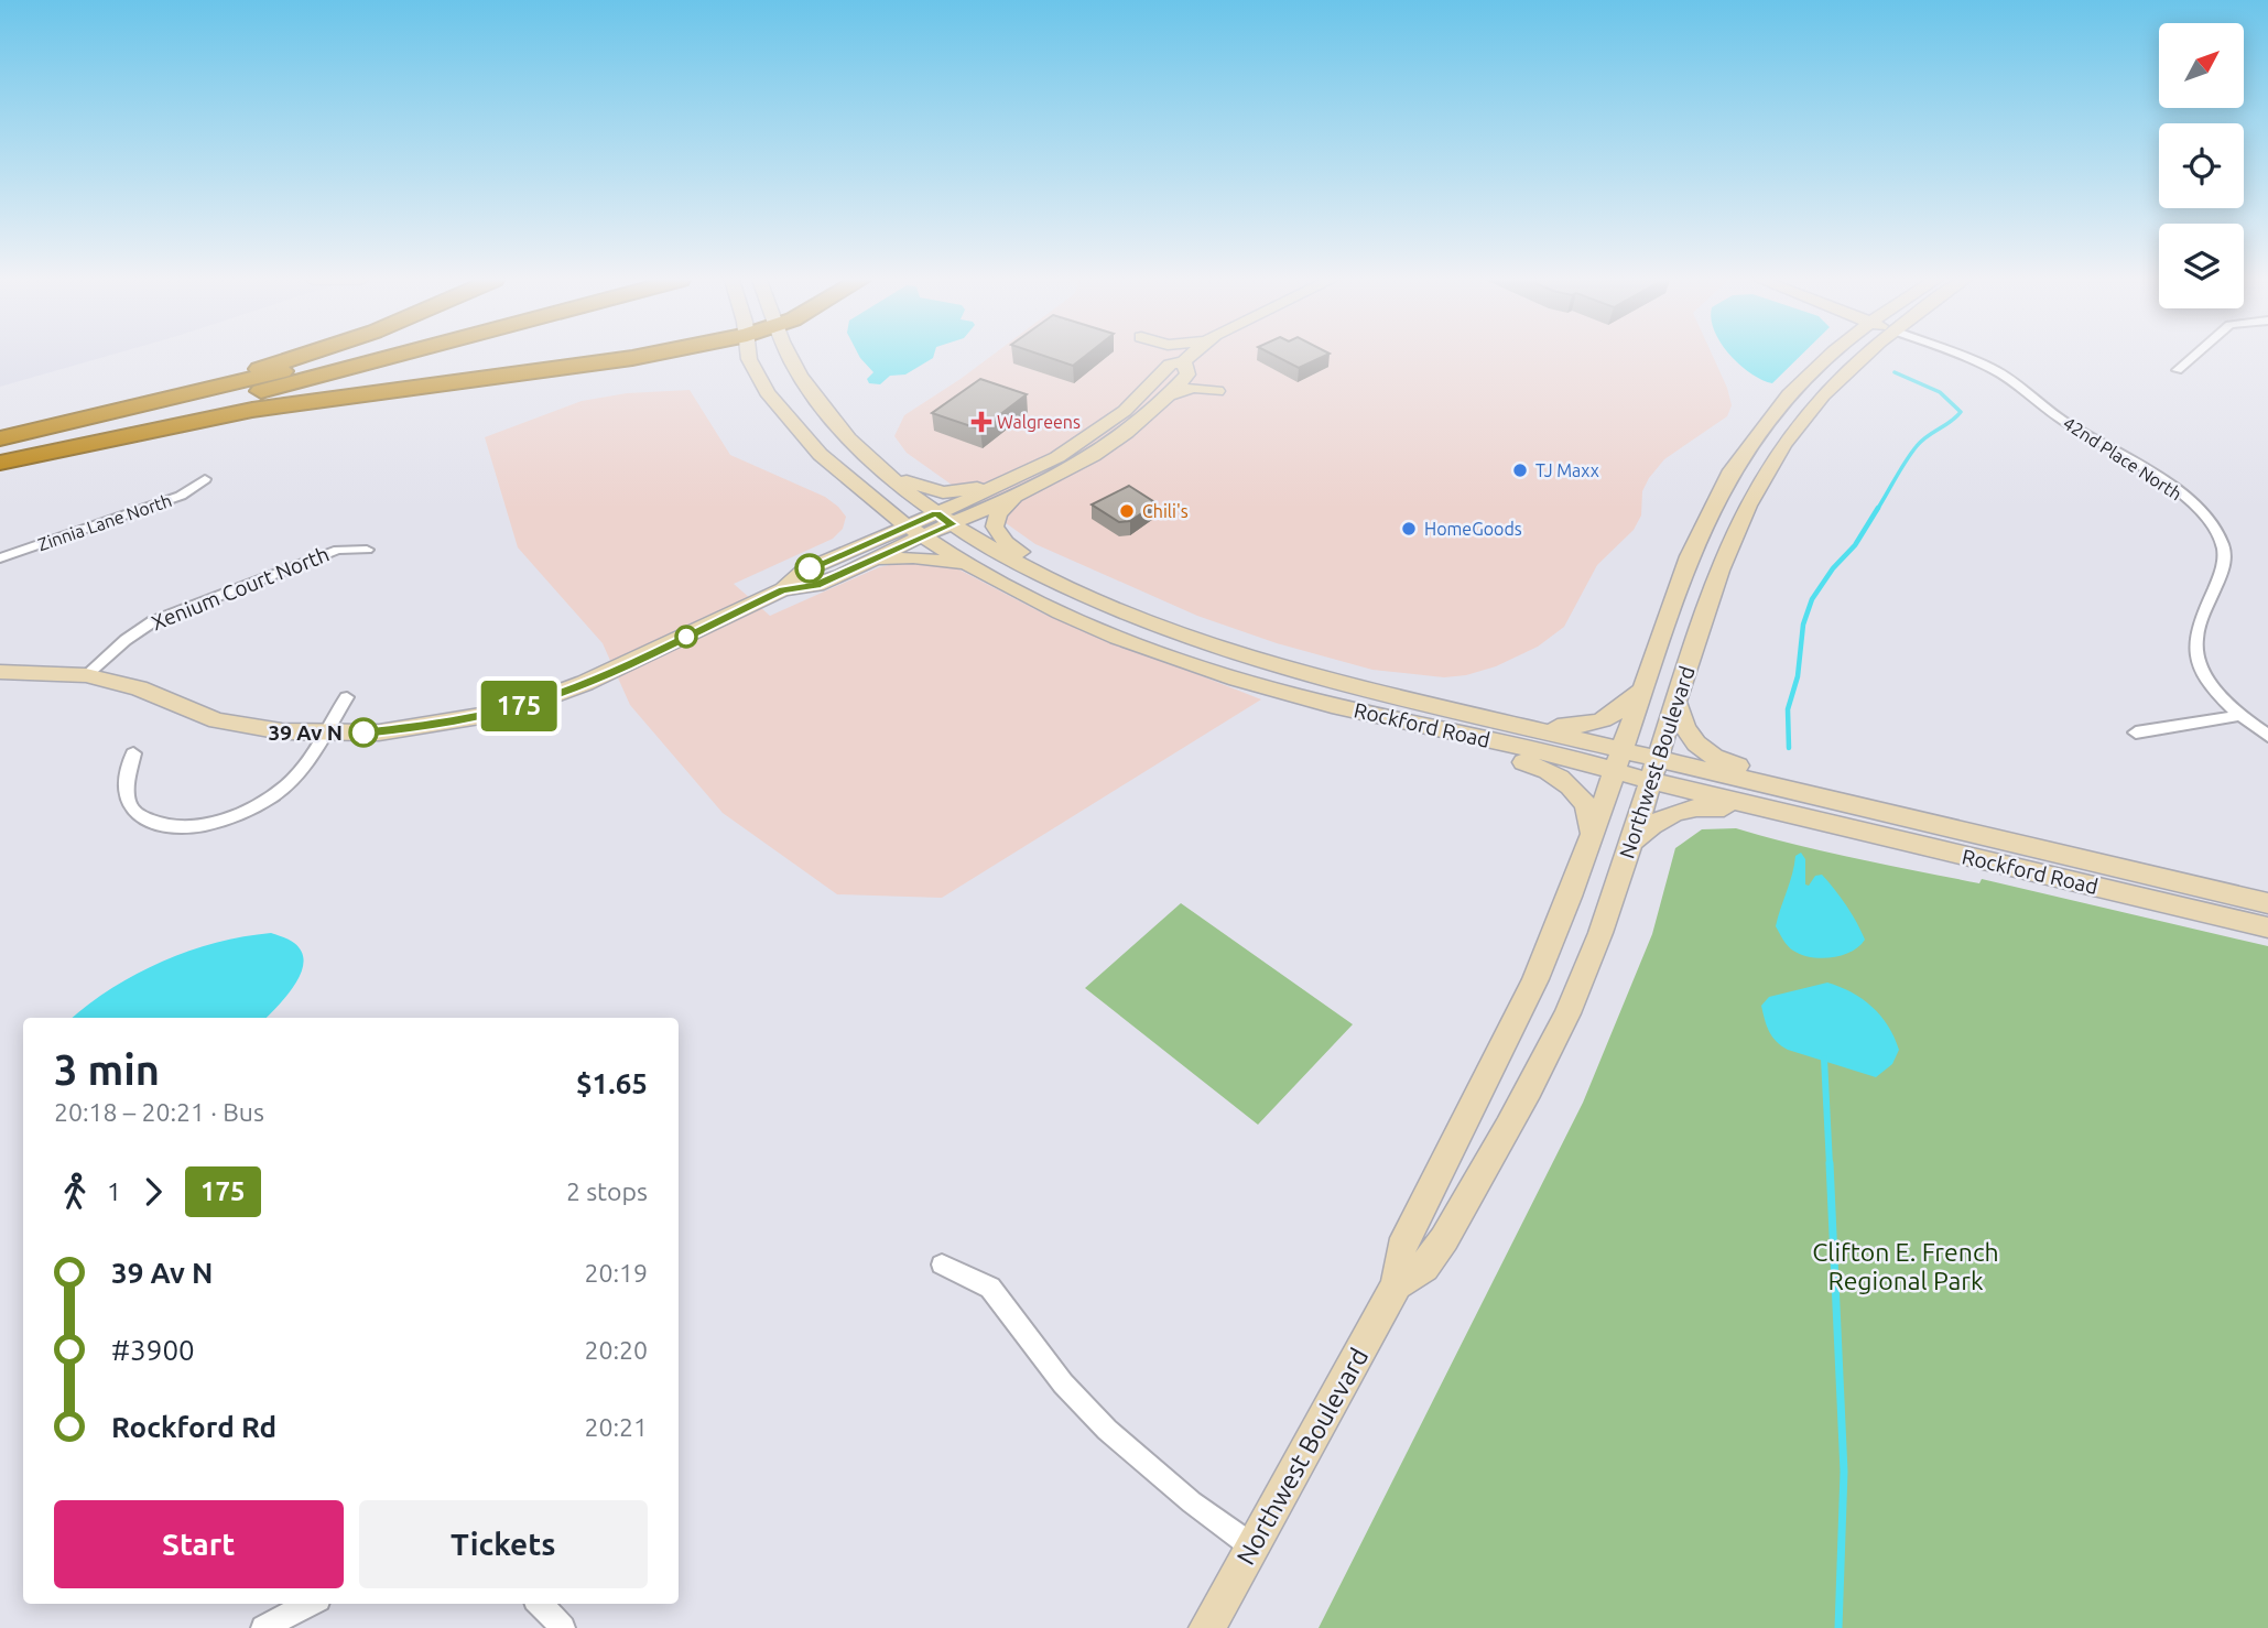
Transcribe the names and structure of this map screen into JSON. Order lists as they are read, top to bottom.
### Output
{
  "streets": {
    "main road": ["Rockford Road", "Northwest Boulevard"],
    "street": ["42nd Place North", "Zinnia Lane North", "Xenium Court North"]
  },
  "crossings": [
    ["Rockford Road", "Northwest Boulevard"]
  ],
  "parks": ["Clifton E. French Regional Park"],
  "places": {
    "health": ["Walgreens"],
    "other": [
      "TJ Maxx",
      "Chili's",
      "HomeGoods",
      "39 Av N"
    ]
  },
  "lines": ["bus line 175"],
  "north": "top right",
  "page": {
    "on_map": "175",
    "heading": ["3 min", "20:18 – 20:21 · Bus", "$1.65"],
    "legs": ["1", "175", "2 stops"],
    "list": [
      {
        "name": "39 Av N",
        "value": "20:19"
      },
      {
        "name": "#3900",
        "value": "20:20"
      },
      {
        "name": "Rockford Rd",
        "value": "20:21"
      }
    ],
    "buttons": ["Start", "Tickets"]
  }
}
